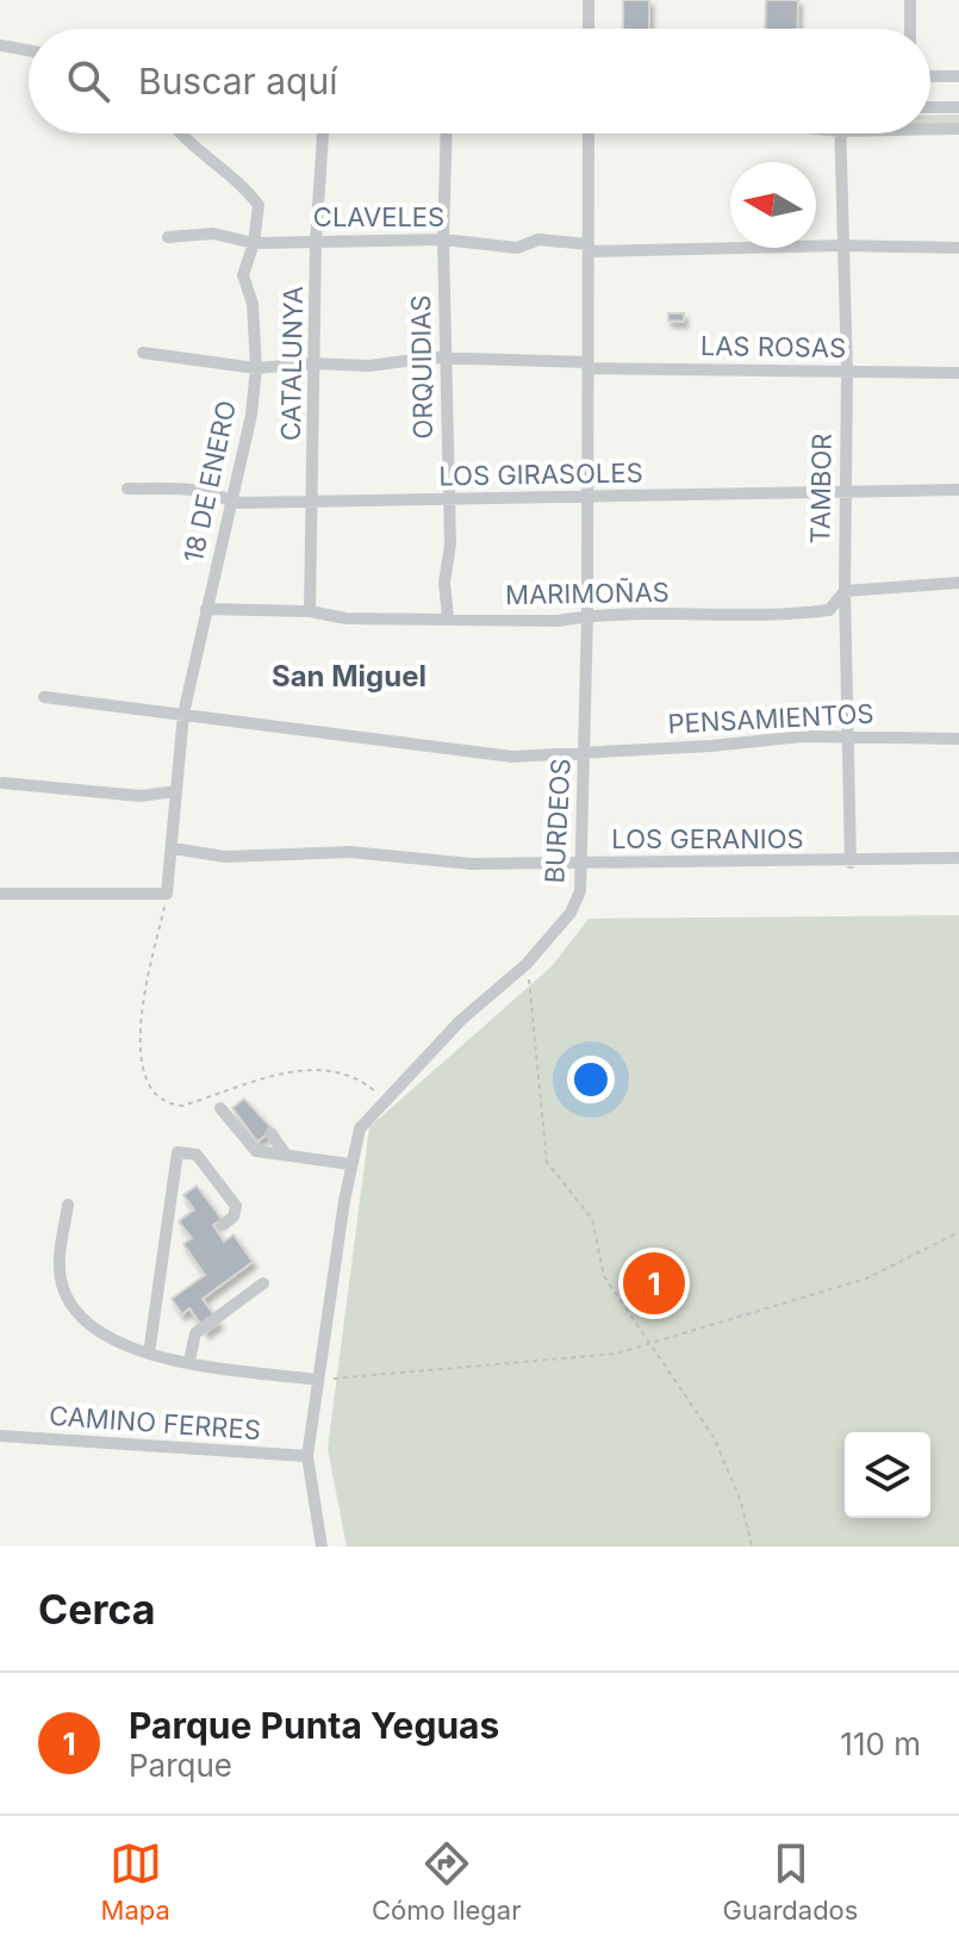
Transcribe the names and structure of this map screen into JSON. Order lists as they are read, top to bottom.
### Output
{
  "streets": {
    "street": [
      "CLAVELES",
      "LAS ROSAS",
      "CATALUNYA",
      "ORQUIDIAS",
      "LOS GIRASOLES",
      "18 DE ENERO",
      "TAMBOR",
      "MARIMOÑAS",
      "PENSAMIENTOS",
      "BURDEOS",
      "LOS GERANIOS",
      "CAMINO FERRES"
    ]
  },
  "crossings": [
    ["CLAVELES", "CATALUNYA"],
    ["CLAVELES", "ORQUIDIAS"],
    ["CLAVELES", "18 DE ENERO"],
    ["CLAVELES", "TAMBOR"],
    ["CLAVELES", "BURDEOS"],
    ["LAS ROSAS", "CATALUNYA"],
    ["LAS ROSAS", "ORQUIDIAS"],
    ["LAS ROSAS", "18 DE ENERO"],
    ["LAS ROSAS", "TAMBOR"],
    ["LAS ROSAS", "BURDEOS"],
    ["CATALUNYA", "LOS GIRASOLES"],
    ["CATALUNYA", "MARIMOÑAS"],
    ["ORQUIDIAS", "LOS GIRASOLES"],
    ["ORQUIDIAS", "MARIMOÑAS"],
    ["LOS GIRASOLES", "18 DE ENERO"],
    ["LOS GIRASOLES", "TAMBOR"],
    ["LOS GIRASOLES", "BURDEOS"],
    ["18 DE ENERO", "MARIMOÑAS"],
    ["18 DE ENERO", "PENSAMIENTOS"],
    ["18 DE ENERO", "LOS GERANIOS"],
    ["TAMBOR", "MARIMOÑAS"],
    ["TAMBOR", "PENSAMIENTOS"],
    ["TAMBOR", "LOS GERANIOS"],
    ["MARIMOÑAS", "BURDEOS"],
    ["PENSAMIENTOS", "BURDEOS"],
    ["BURDEOS", "LOS GERANIOS"],
    ["BURDEOS", "CAMINO FERRES"]
  ],
  "districts": ["San Miguel"],
  "north": "left",
  "page": {
    "search": "Buscar aquí",
    "pins": "1",
    "heading": "Cerca",
    "list": [
      {
        "mark": "1",
        "name": "Parque Punta Yeguas",
        "note": "Parque",
        "value": "110 m"
      }
    ],
    "nav": ["Mapa", "Cómo llegar", "Guardados"]
  }
}
